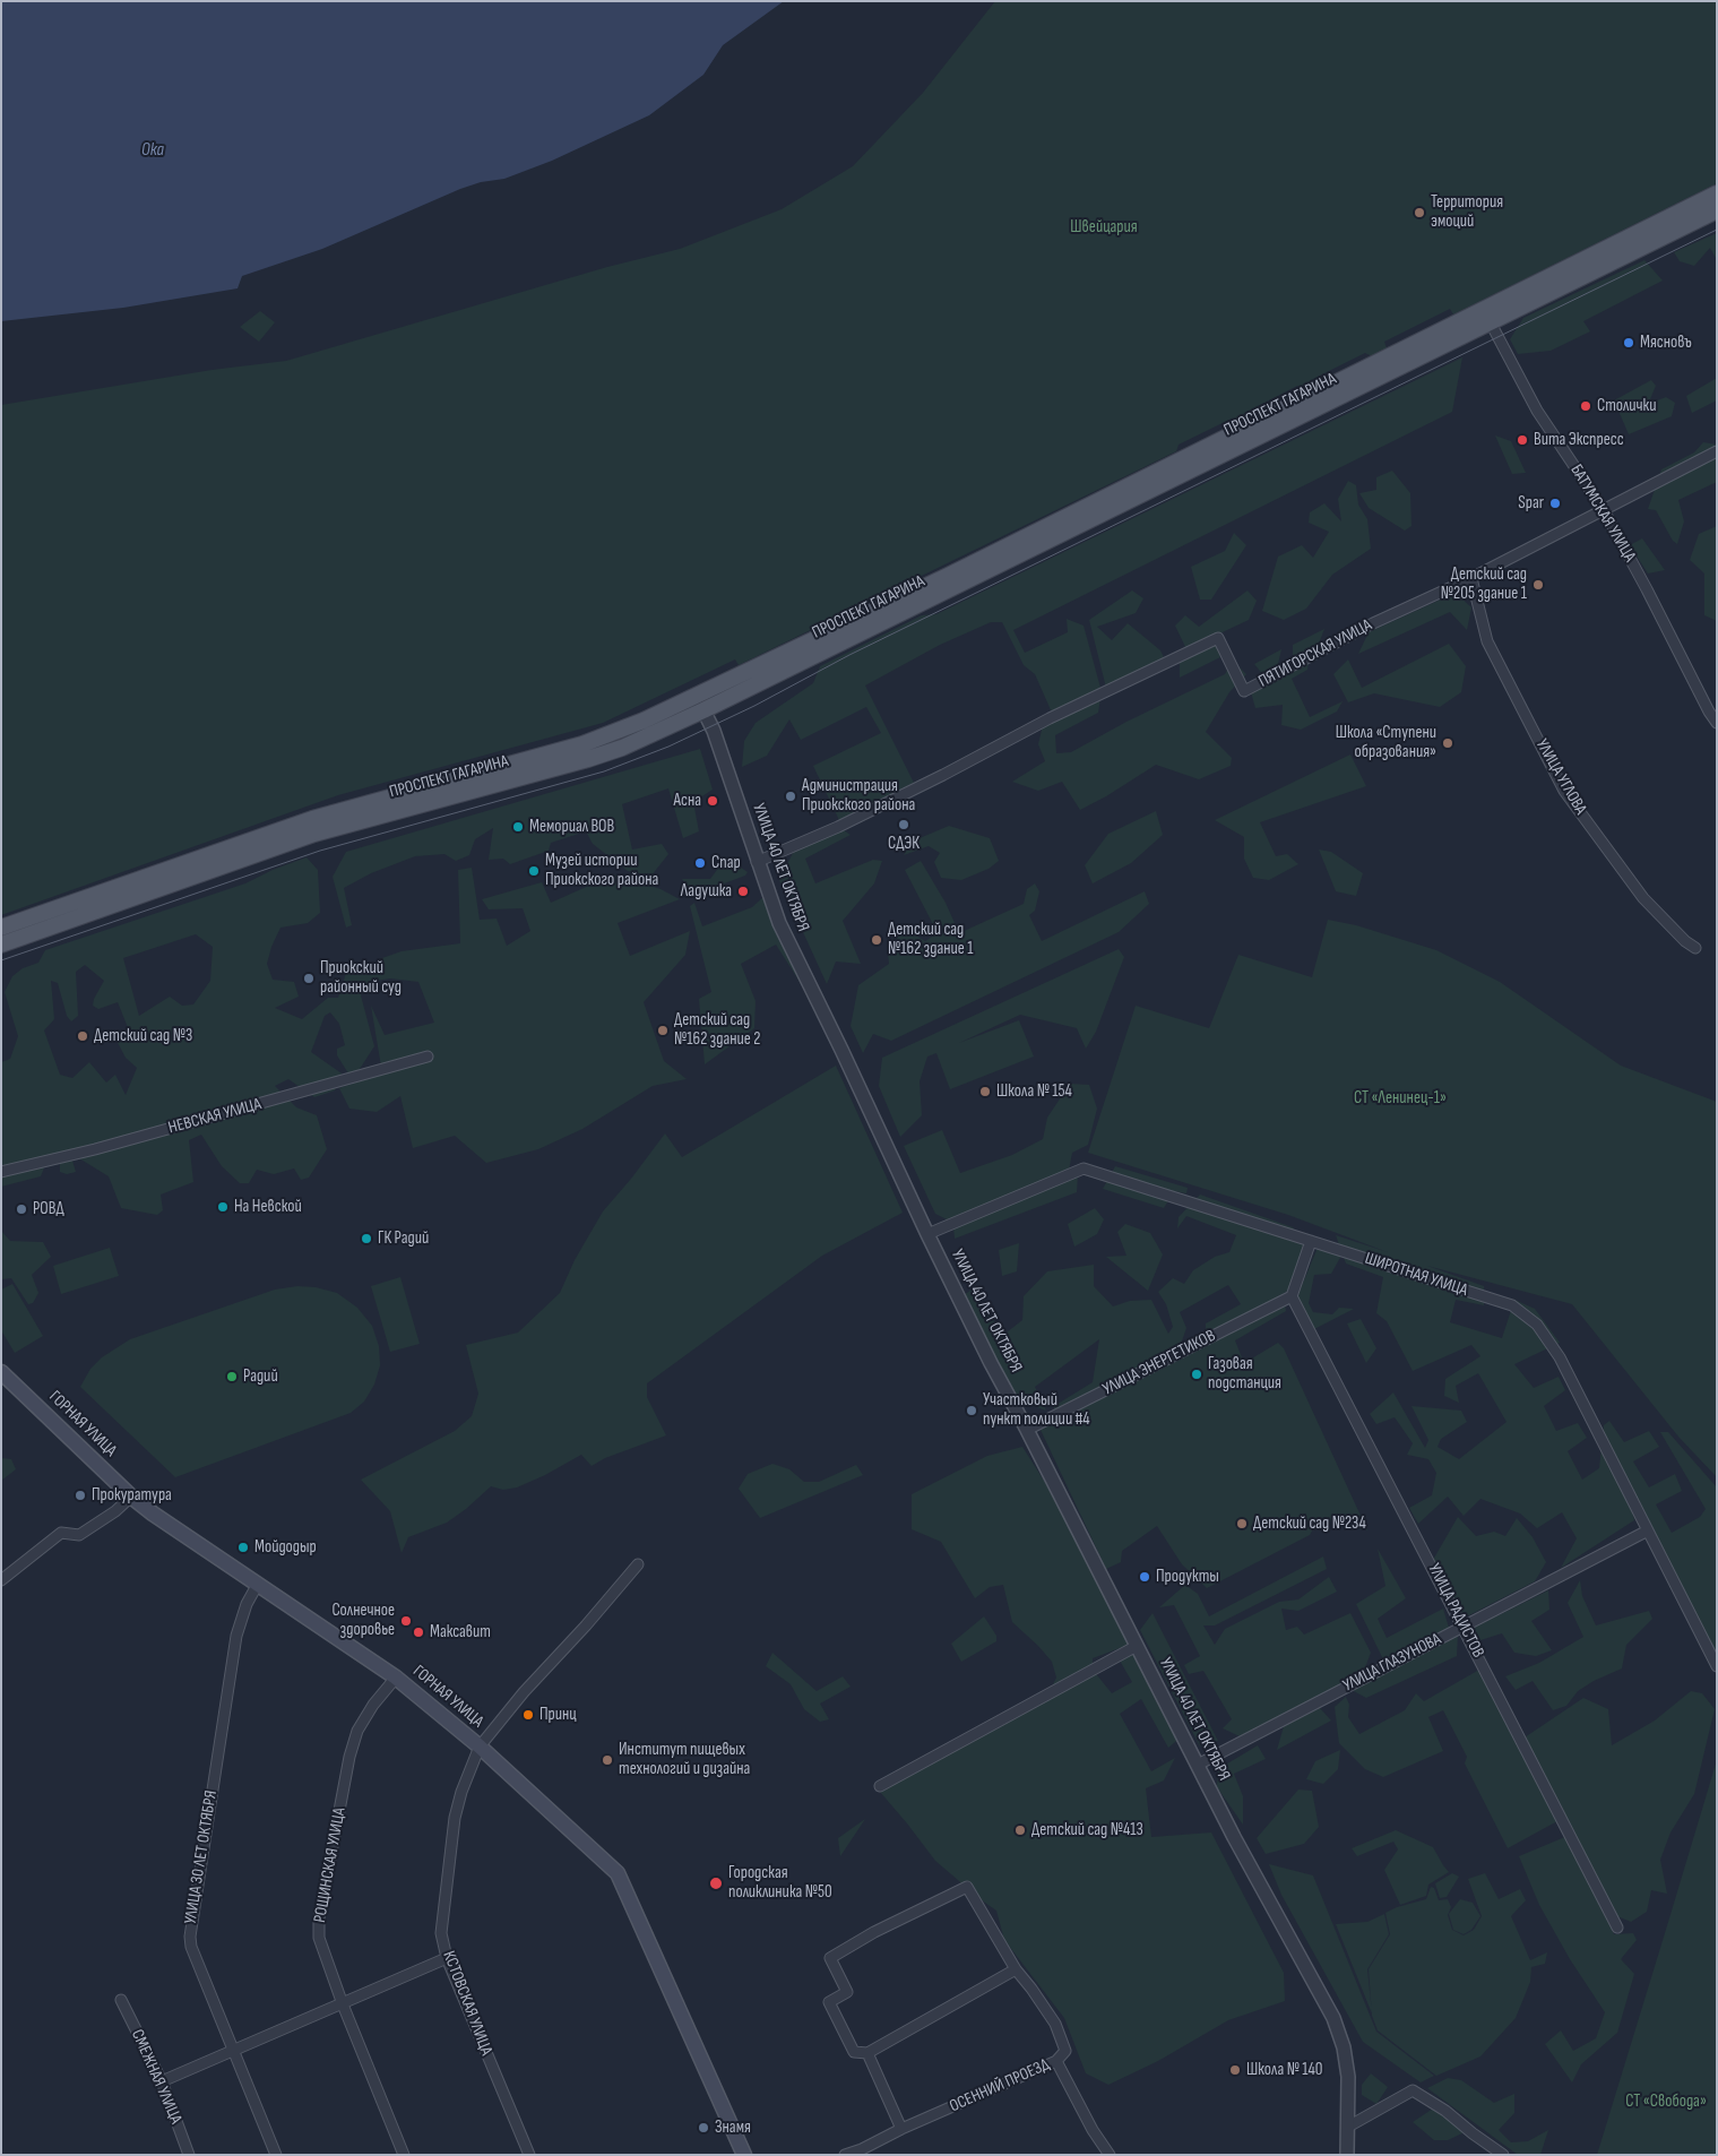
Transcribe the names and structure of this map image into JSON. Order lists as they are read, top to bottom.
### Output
{
  "streets": {
    "main road": ["ПРОСПЕКТ ГАГАРИНА", "УЛИЦА 40 ЛЕТ ОКТЯБРЯ", "ГОРНАЯ УЛИЦА"],
    "street": [
      "БАТУМСКАЯ УЛИЦА",
      "ПЯТИГОРСКАЯ УЛИЦА",
      "УЛИЦА УГЛОВА",
      "НЕВСКАЯ УЛИЦА",
      "ШИРОТНАЯ УЛИЦА",
      "УЛИЦА ЭНЕРГЕТИКОВ",
      "УЛИЦА РАДИСТОВ",
      "УЛИЦА ГЛАЗУНОВА",
      "УЛИЦА 30 ЛЕТ ОКТЯБРЯ",
      "РОЩИНСКАЯ УЛИЦА",
      "КСТОВСКАЯ УЛИЦА",
      "СМЕЖНАЯ УЛИЦА",
      "ОСЕННИЙ ПРОЕЗД"
    ]
  },
  "crossings": [
    ["ПРОСПЕКТ ГАГАРИНА", "БАТУМСКАЯ УЛИЦА"],
    ["ПРОСПЕКТ ГАГАРИНА", "УЛИЦА 40 ЛЕТ ОКТЯБРЯ"],
    ["БАТУМСКАЯ УЛИЦА", "ПЯТИГОРСКАЯ УЛИЦА"],
    ["ПЯТИГОРСКАЯ УЛИЦА", "УЛИЦА УГЛОВА"],
    ["ПЯТИГОРСКАЯ УЛИЦА", "УЛИЦА 40 ЛЕТ ОКТЯБРЯ"],
    ["УЛИЦА 40 ЛЕТ ОКТЯБРЯ", "ШИРОТНАЯ УЛИЦА"],
    ["УЛИЦА 40 ЛЕТ ОКТЯБРЯ", "УЛИЦА ЭНЕРГЕТИКОВ"],
    ["УЛИЦА 40 ЛЕТ ОКТЯБРЯ", "УЛИЦА ГЛАЗУНОВА"],
    ["ШИРОТНАЯ УЛИЦА", "УЛИЦА ГЛАЗУНОВА"],
    ["УЛИЦА ЭНЕРГЕТИКОВ", "УЛИЦА РАДИСТОВ"],
    ["ГОРНАЯ УЛИЦА", "УЛИЦА 30 ЛЕТ ОКТЯБРЯ"],
    ["ГОРНАЯ УЛИЦА", "РОЩИНСКАЯ УЛИЦА"],
    ["ГОРНАЯ УЛИЦА", "КСТОВСКАЯ УЛИЦА"],
    ["УЛИЦА РАДИСТОВ", "УЛИЦА ГЛАЗУНОВА"]
  ],
  "water": ["Ока"],
  "parks": ["Швейцария", "СТ «Ленинец-1»", "СТ «Свобода»"],
  "places": [
    "Территория эмоций",
    "Мясновъ",
    "Столички",
    "Вита Экспресс",
    "Spar",
    "Детский сад №205 здание 1",
    "Школа «Ступени образования»",
    "Администрация Приокского района",
    "Асна",
    "СДЭК",
    "Мемориал ВОВ",
    "Спар",
    "Музей истории Приокского района",
    "Ладушка",
    "Детский сад №162 здание 1",
    "Приокский районный суд",
    "Детский сад №162 здание 2",
    "Детский сад №3",
    "Школа № 154",
    "На Невской",
    "РОВД",
    "ГК Радий",
    "Газовая подстанция",
    "Радий",
    "Участковый пункт полиции #4",
    "Прокуратура",
    "Детский сад №234",
    "Мойдодыр",
    "Продукты",
    "Солнечное здоровье",
    "Максавит",
    "Принц",
    "Институт пищевых технологий и дизайна",
    "Детский сад №413",
    "Городская поликлиника №50",
    "Школа № 140",
    "Знамя"
  ]
}
